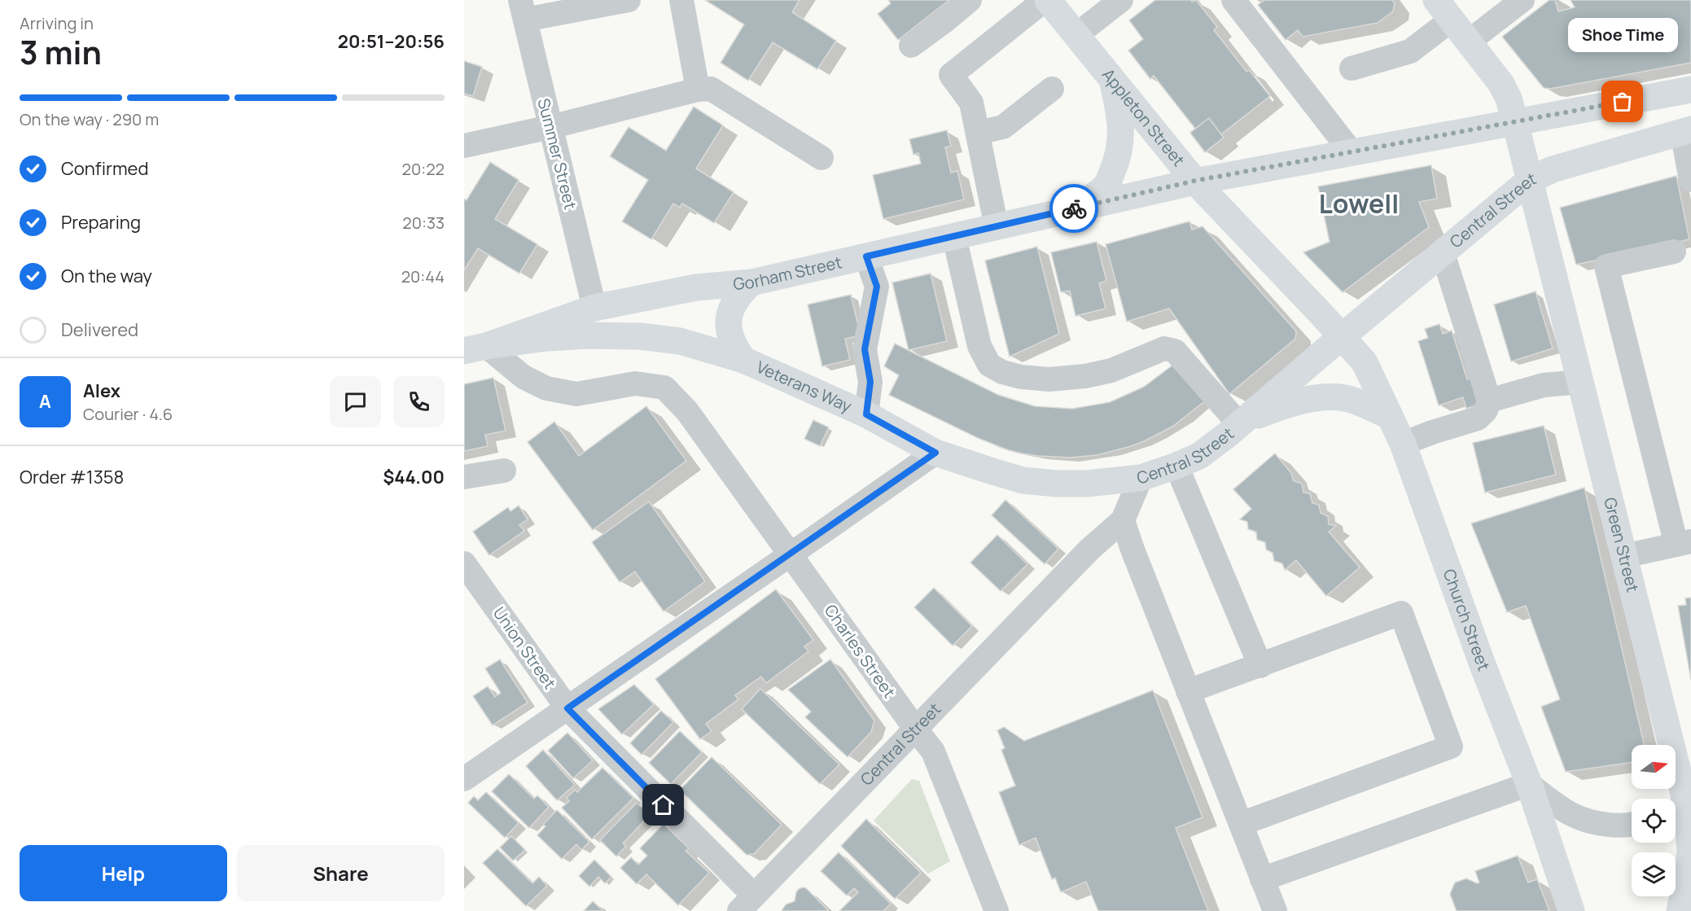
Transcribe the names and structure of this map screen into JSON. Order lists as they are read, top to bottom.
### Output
{
  "streets": {
    "main road": [
      "Appleton Street",
      "Central Street",
      "Gorham Street",
      "Veterans Way",
      "Green Street",
      "Church Street"
    ],
    "street": ["Summer Street", "Union Street", "Charles Street"]
  },
  "crossings": [
    ["Appleton Street", "Central Street"],
    ["Appleton Street", "Gorham Street"],
    ["Appleton Street", "Church Street"],
    ["Summer Street", "Gorham Street"],
    ["Central Street", "Veterans Way"],
    ["Central Street", "Green Street"],
    ["Central Street", "Church Street"],
    ["Central Street", "Union Street"],
    ["Central Street", "Charles Street"],
    ["Gorham Street", "Veterans Way"],
    ["Gorham Street", "Green Street"],
    ["Gorham Street", "Charles Street"],
    ["Veterans Way", "Charles Street"]
  ],
  "districts": ["Lowell"],
  "places": ["Shoe Time"],
  "north": "right",
  "page": {
    "heading": ["3 min", "Arriving in", "20:51–20:56"],
    "panel": [
      "Alex",
      "Courier · 4.6",
      "Order #1358",
      "$44.00"
    ],
    "bubble": "Shoe Time",
    "bar": "On the way · 290 m",
    "list": [
      ["Confirmed", "20:22"],
      ["Preparing", "20:33"],
      ["On the way", "20:44"],
      "Delivered"
    ],
    "round": "A",
    "buttons": ["Help", "Share"]
  }
}
